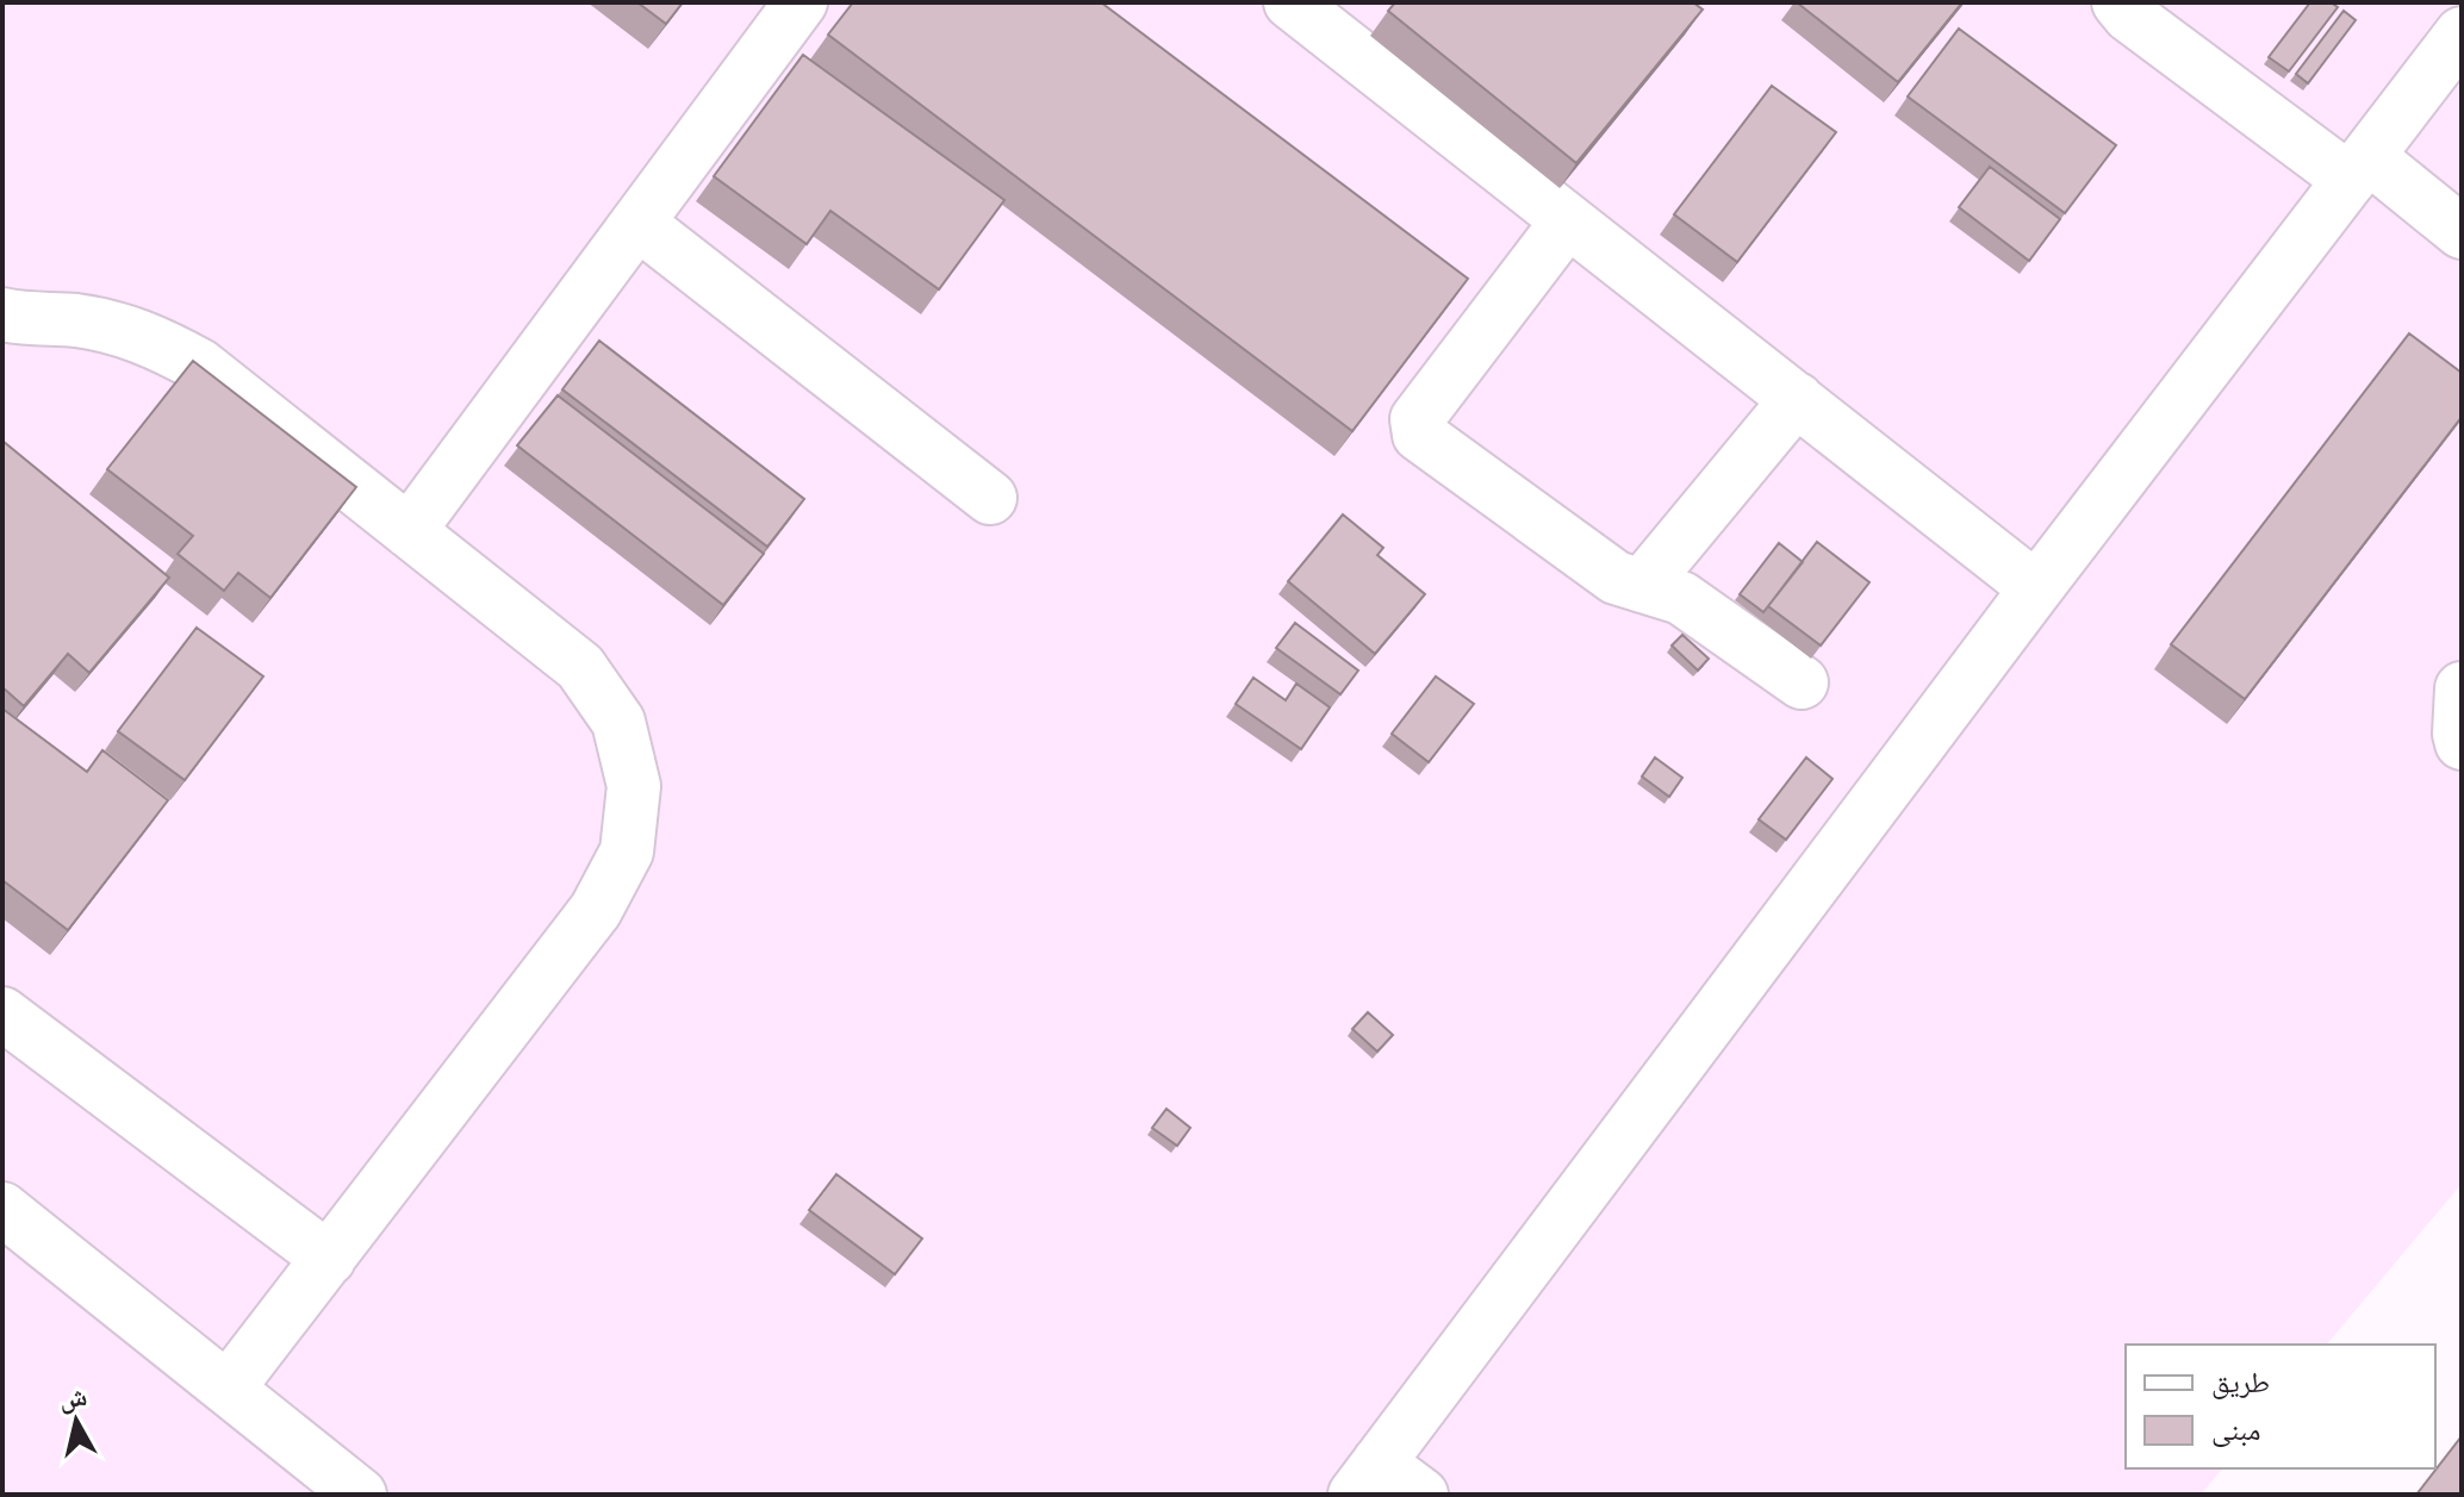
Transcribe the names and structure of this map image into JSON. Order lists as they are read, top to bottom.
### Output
{
  "legend": ["طريق", "مبنى"],
  "north": "top"
}
